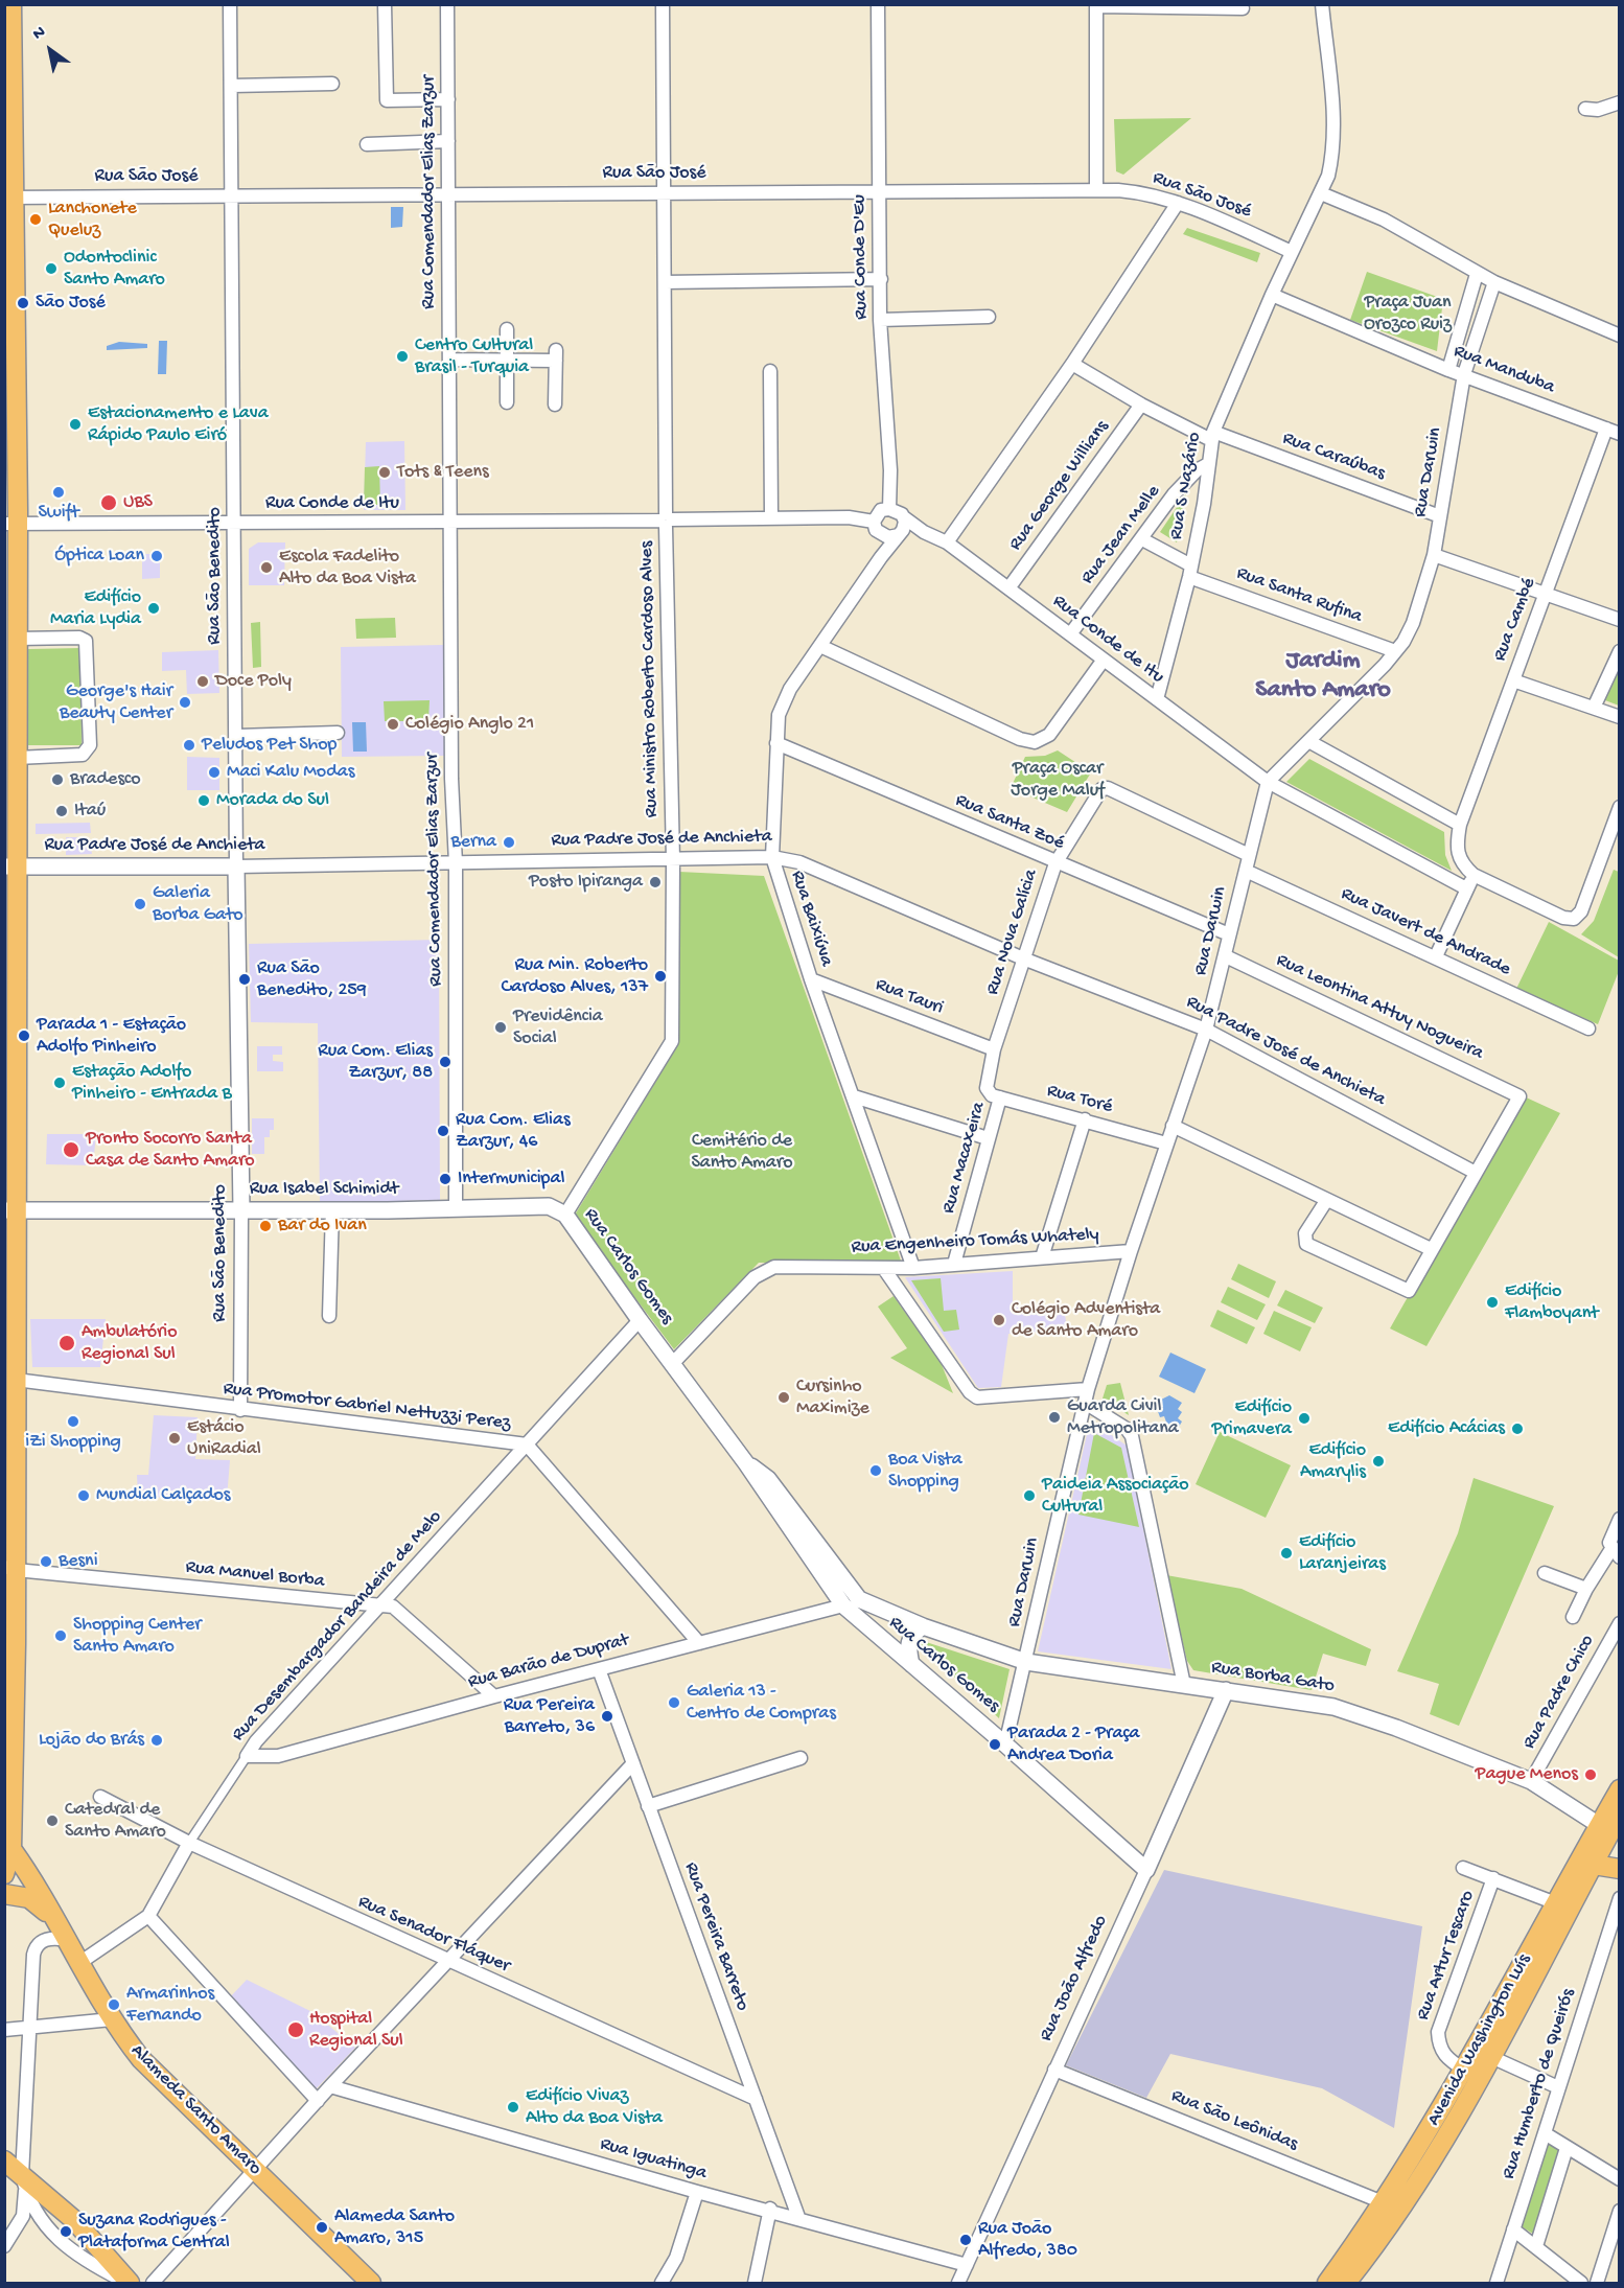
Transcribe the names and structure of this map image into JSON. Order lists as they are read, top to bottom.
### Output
{
  "streets": {
    "main road": ["Avenida Washington Luís", "Alameda Santo Amaro"],
    "street": [
      "Rua São José",
      "Rua Comendador Elias Zarzur",
      "Rua Conde D'Eu",
      "Rua Manduba",
      "Rua Caraúbas",
      "Rua Darwin",
      "Rua George Willians",
      "Rua S Nazário",
      "Rua Conde de Itu",
      "Rua Jean Melle",
      "Rua São Benedito",
      "Rua Santa Rufina",
      "Rua Cambé",
      "Rua Ministro Roberto Cardoso Alves",
      "Rua Santa Zoé",
      "Rua Padre José de Anchieta",
      "Rua Baixiúva",
      "Rua Nova Galícia",
      "Rua Javert de Andrade",
      "Rua Tauri",
      "Rua Leontina Attuy Nogueira",
      "Rua Toré",
      "Rua Macaxeira",
      "Rua Isabel Schimidt",
      "Rua Engenheiro Tomás Whately",
      "Rua Carlos Gomes",
      "Rua Promotor Gabriel Nettuzzi Perez",
      "Rua Manuel Borba",
      "Rua Desembargador Bandeira de Melo",
      "Rua Barão de Duprat",
      "Rua Borba Gato",
      "Rua Padre Chico",
      "Rua Senador Fláquer",
      "Rua Pereira Barreto",
      "Rua Artur Tescaro",
      "Rua João Alfredo",
      "Rua Humberto de Queirós",
      "Rua São Leônidas",
      "Rua Iguatinga"
    ]
  },
  "crossings": [
    ["Rua São José", "Rua Comendador Elias Zarzur"],
    ["Rua São José", "Rua Conde D'Eu"],
    ["Rua São José", "Rua S Nazário"],
    ["Rua São José", "Rua São Benedito"],
    ["Rua São José", "Rua Ministro Roberto Cardoso Alves"],
    ["Rua Comendador Elias Zarzur", "Rua Conde de Itu"],
    ["Rua Comendador Elias Zarzur", "Rua Padre José de Anchieta"],
    ["Rua Comendador Elias Zarzur", "Rua Isabel Schimidt"],
    ["Rua Conde D'Eu", "Rua Conde de Itu"],
    ["Rua Manduba", "Rua Darwin"],
    ["Rua Manduba", "Rua S Nazário"],
    ["Rua Manduba", "Rua Cambé"],
    ["Rua Caraúbas", "Rua Darwin"],
    ["Rua Caraúbas", "Rua George Willians"],
    ["Rua Caraúbas", "Rua S Nazário"],
    ["Rua Darwin", "Rua Conde de Itu"],
    ["Rua Darwin", "Rua Santa Rufina"],
    ["Rua Darwin", "Rua Santa Zoé"],
    ["Rua Darwin", "Rua Padre José de Anchieta"],
    ["Rua Darwin", "Rua Nova Galícia"],
    ["Rua Darwin", "Rua Javert de Andrade"],
    ["Rua Darwin", "Rua Leontina Attuy Nogueira"],
    ["Rua Darwin", "Rua Toré"],
    ["Rua Darwin", "Rua Engenheiro Tomás Whately"],
    ["Rua Darwin", "Rua Carlos Gomes"],
    ["Rua Darwin", "Rua Borba Gato"],
    ["Rua George Willians", "Rua Conde de Itu"],
    ["Rua S Nazário", "Rua Conde de Itu"],
    ["Rua S Nazário", "Rua Jean Melle"],
    ["Rua S Nazário", "Rua Santa Rufina"],
    ["Rua Conde de Itu", "Rua Jean Melle"],
    ["Rua Conde de Itu", "Rua São Benedito"],
    ["Rua Conde de Itu", "Rua Ministro Roberto Cardoso Alves"],
    ["Rua Jean Melle", "Rua Santa Rufina"],
    ["Rua São Benedito", "Rua Padre José de Anchieta"],
    ["Rua São Benedito", "Rua Isabel Schimidt"],
    ["Rua São Benedito", "Rua Promotor Gabriel Nettuzzi Perez"],
    ["Rua Ministro Roberto Cardoso Alves", "Rua Padre José de Anchieta"],
    ["Rua Ministro Roberto Cardoso Alves", "Rua Isabel Schimidt"],
    ["Rua Ministro Roberto Cardoso Alves", "Rua Carlos Gomes"],
    ["Rua Santa Zoé", "Rua Baixiúva"],
    ["Rua Santa Zoé", "Rua Nova Galícia"],
    ["Rua Padre José de Anchieta", "Rua Baixiúva"],
    ["Rua Padre José de Anchieta", "Rua Nova Galícia"],
    ["Rua Padre José de Anchieta", "Rua Leontina Attuy Nogueira"],
    ["Rua Baixiúva", "Rua Tauri"],
    ["Rua Baixiúva", "Rua Engenheiro Tomás Whately"],
    ["Rua Nova Galícia", "Rua Tauri"],
    ["Rua Nova Galícia", "Rua Toré"],
    ["Rua Toré", "Rua Macaxeira"],
    ["Rua Macaxeira", "Rua Engenheiro Tomás Whately"],
    ["Rua Isabel Schimidt", "Rua Carlos Gomes"],
    ["Rua Engenheiro Tomás Whately", "Rua Carlos Gomes"],
    ["Rua Carlos Gomes", "Rua Desembargador Bandeira de Melo"],
    ["Rua Carlos Gomes", "Rua Barão de Duprat"],
    ["Rua Carlos Gomes", "Rua Borba Gato"],
    ["Rua Carlos Gomes", "Rua João Alfredo"],
    ["Rua Promotor Gabriel Nettuzzi Perez", "Rua Desembargador Bandeira de Melo"],
    ["Rua Promotor Gabriel Nettuzzi Perez", "Rua Barão de Duprat"],
    ["Rua Manuel Borba", "Rua Desembargador Bandeira de Melo"],
    ["Rua Manuel Borba", "Rua Barão de Duprat"],
    ["Rua Desembargador Bandeira de Melo", "Rua Barão de Duprat"],
    ["Rua Desembargador Bandeira de Melo", "Rua Senador Fláquer"],
    ["Rua Desembargador Bandeira de Melo", "Alameda Santo Amaro"],
    ["Rua Barão de Duprat", "Rua Pereira Barreto"],
    ["Rua Borba Gato", "Rua Padre Chico"],
    ["Rua Borba Gato", "Rua João Alfredo"],
    ["Rua Borba Gato", "Avenida Washington Luís"],
    ["Rua Senador Fláquer", "Rua Pereira Barreto"],
    ["Rua Pereira Barreto", "Rua Iguatinga"],
    ["Rua Artur Tescaro", "Avenida Washington Luís"],
    ["Rua João Alfredo", "Rua São Leônidas"],
    ["Rua João Alfredo", "Rua Iguatinga"],
    ["Avenida Washington Luís", "Rua São Leônidas"]
  ],
  "districts": ["Jardim Santo Amaro"],
  "parks": ["Praça Juan Orozco Ruiz", "Praça Oscar Jorge Maluf", "Cemitério de Santo Amaro"],
  "places": [
    "Lanchonete Queluz",
    "Odontoclinic Santo Amaro",
    "São José",
    "Centro Cultural Brasil - Turquia",
    "Estacionamento e Lava Rápido Paulo Eiró",
    "Tots & Teens",
    "Swift",
    "UBS",
    "Óptica Loan",
    "Escola Fadelito Alto da Boa Vista",
    "Edifício Maria Lydia",
    "Doce Poly",
    "George's Hair Beauty Center",
    "Colégio Anglo 21",
    "Peludos Pet Shop",
    "Maci Kalu Modas",
    "Bradesco",
    "Morada do Sul",
    "Itaú",
    "Berna",
    "Posto Ipiranga",
    "Galeria Borba Gato",
    "Rua Min. Roberto Cardoso Alves, 137",
    "Rua São Benedito, 259",
    "Previdência Social",
    "Parada 1 - Estação Adolfo Pinheiro",
    "Rua Com. Elias Zarzur, 88",
    "Estação Adolfo Pinheiro - Entrada B",
    "Rua Com. Elias Zarzur, 46",
    "Pronto Socorro Santa Casa de Santo Amaro",
    "Intermunicipal",
    "Bar do Ivan",
    "Edifício Flamboyant",
    "Colégio Adventista de Santo Amaro",
    "Ambulatório Regional Sul",
    "Cursinho Maximize",
    "Guarda Civil Metropolitana",
    "Edifício Primavera",
    "iZi Shopping",
    "Edifício Acácias",
    "Estácio UniRadial",
    "Edifício Amarylis",
    "Boa Vista Shopping",
    "Mundial Calçados",
    "Paideia Associação Cultural",
    "Edifício Laranjeiras",
    "Besni",
    "Shopping Center Santo Amaro",
    "Galeria 13 - Centro de Compras",
    "Rua Pereira Barreto, 36",
    "Lojão do Brás",
    "Parada 2 - Praça Andrea Doria",
    "Pague Menos",
    "Catedral de Santo Amaro",
    "Armarinhos Fernando",
    "Hospital Regional Sul",
    "Edifício Vivaz Alto da Boa Vista",
    "Alameda Santo Amaro, 315",
    "Suzana Rodrigues - Plataforma Central",
    "Rua João Alfredo, 380"
  ],
  "north": "top left"
}
